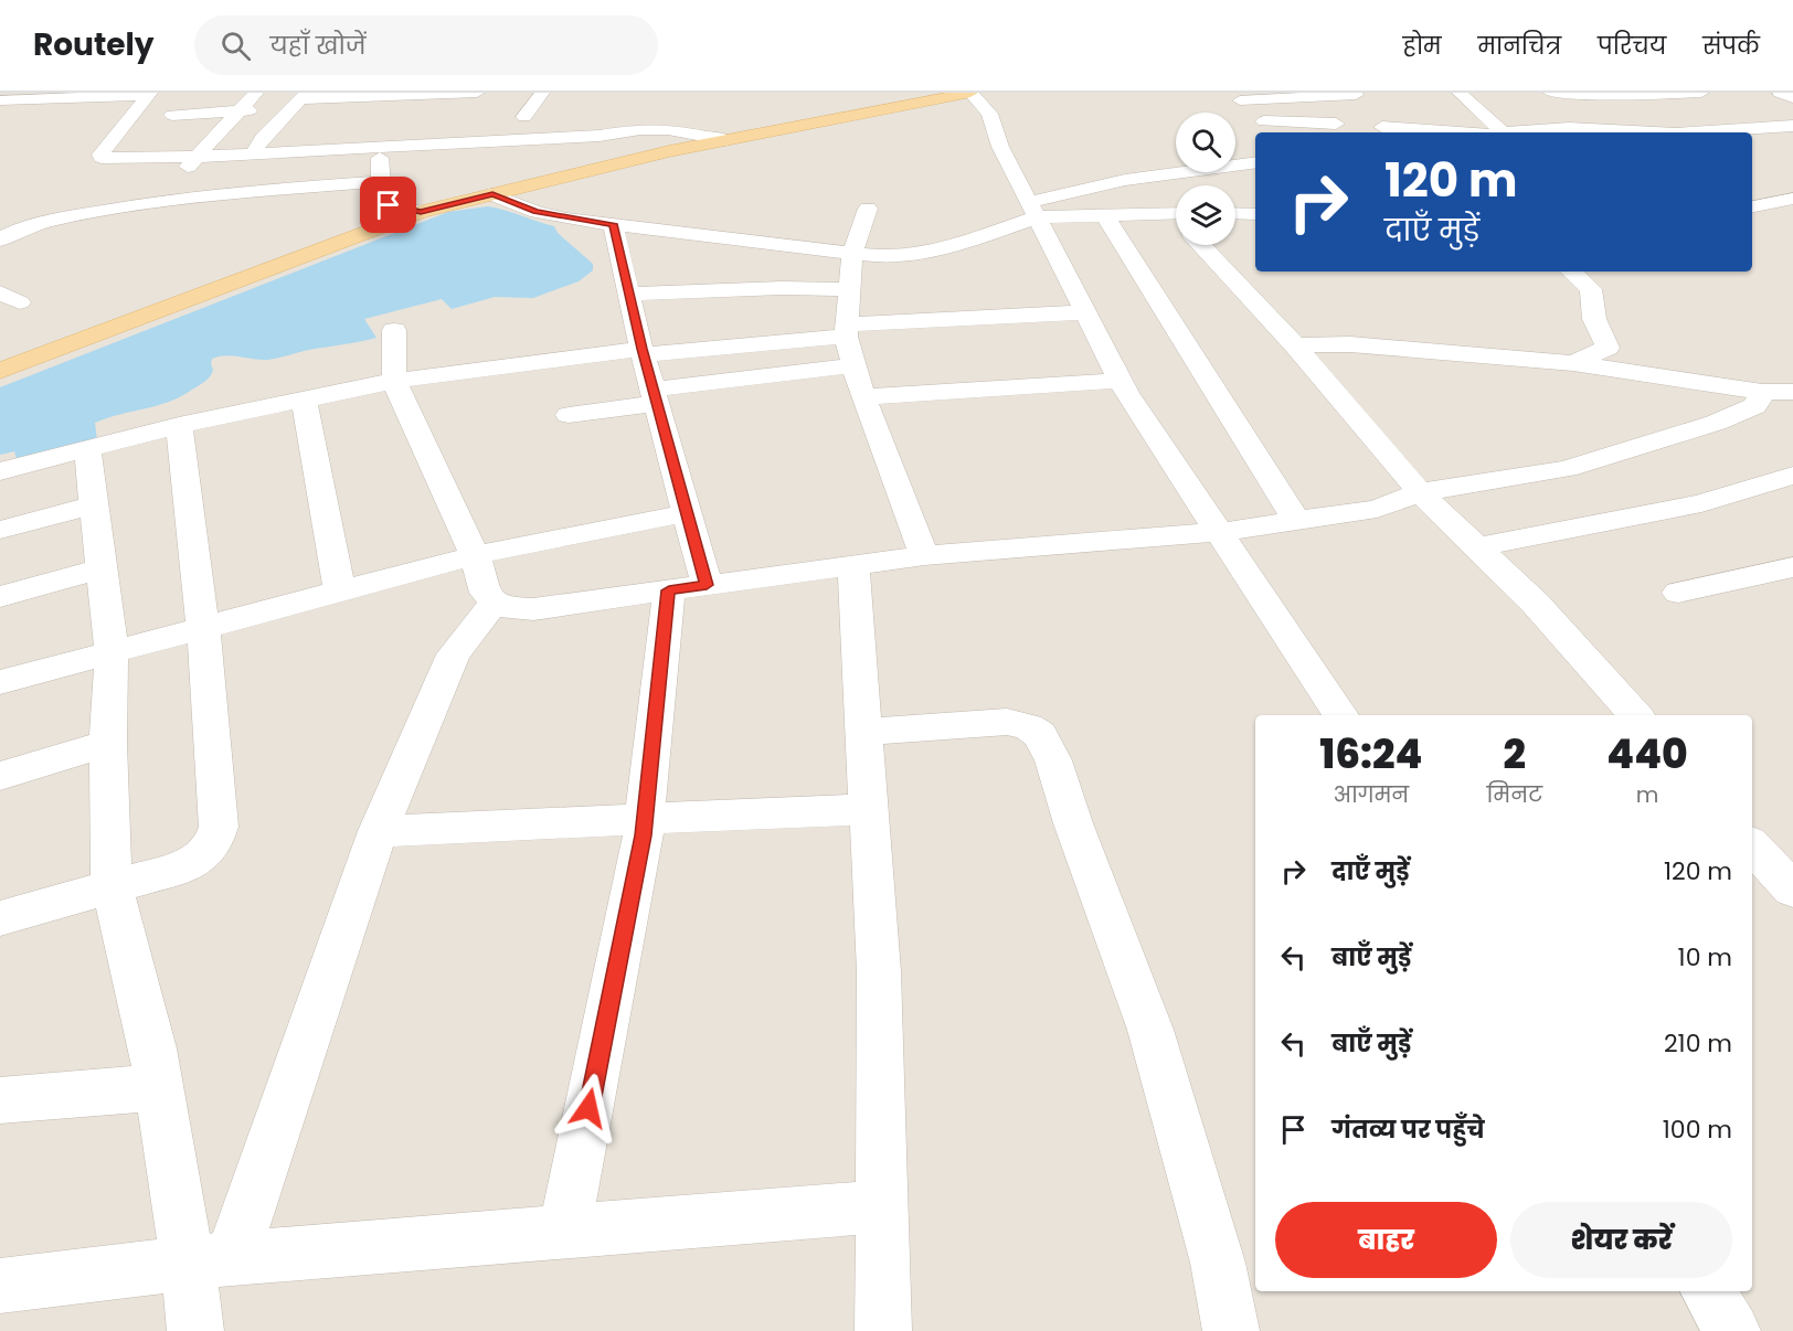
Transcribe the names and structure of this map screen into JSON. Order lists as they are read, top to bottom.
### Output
{
  "page": {
    "header": "Routely",
    "search": "यहाँ खोजें",
    "nav": [
      "होम",
      "मानचित्र",
      "परिचय",
      "संपर्क"
    ],
    "turn": ["120 m", "दाएँ मुड़ें"],
    "eta": [
      "16:24",
      "आगमन",
      "2",
      "मिनट",
      "440",
      "m"
    ],
    "list": [
      {
        "name": "दाएँ मुड़ें",
        "value": "120 m"
      },
      {
        "name": "बाएँ मुड़ें",
        "value": "10 m"
      },
      {
        "name": "बाएँ मुड़ें",
        "value": "210 m"
      },
      {
        "name": "गंतव्य पर पहुँचे",
        "value": "100 m"
      }
    ],
    "buttons": ["बाहर", "शेयर करें"]
  }
}
